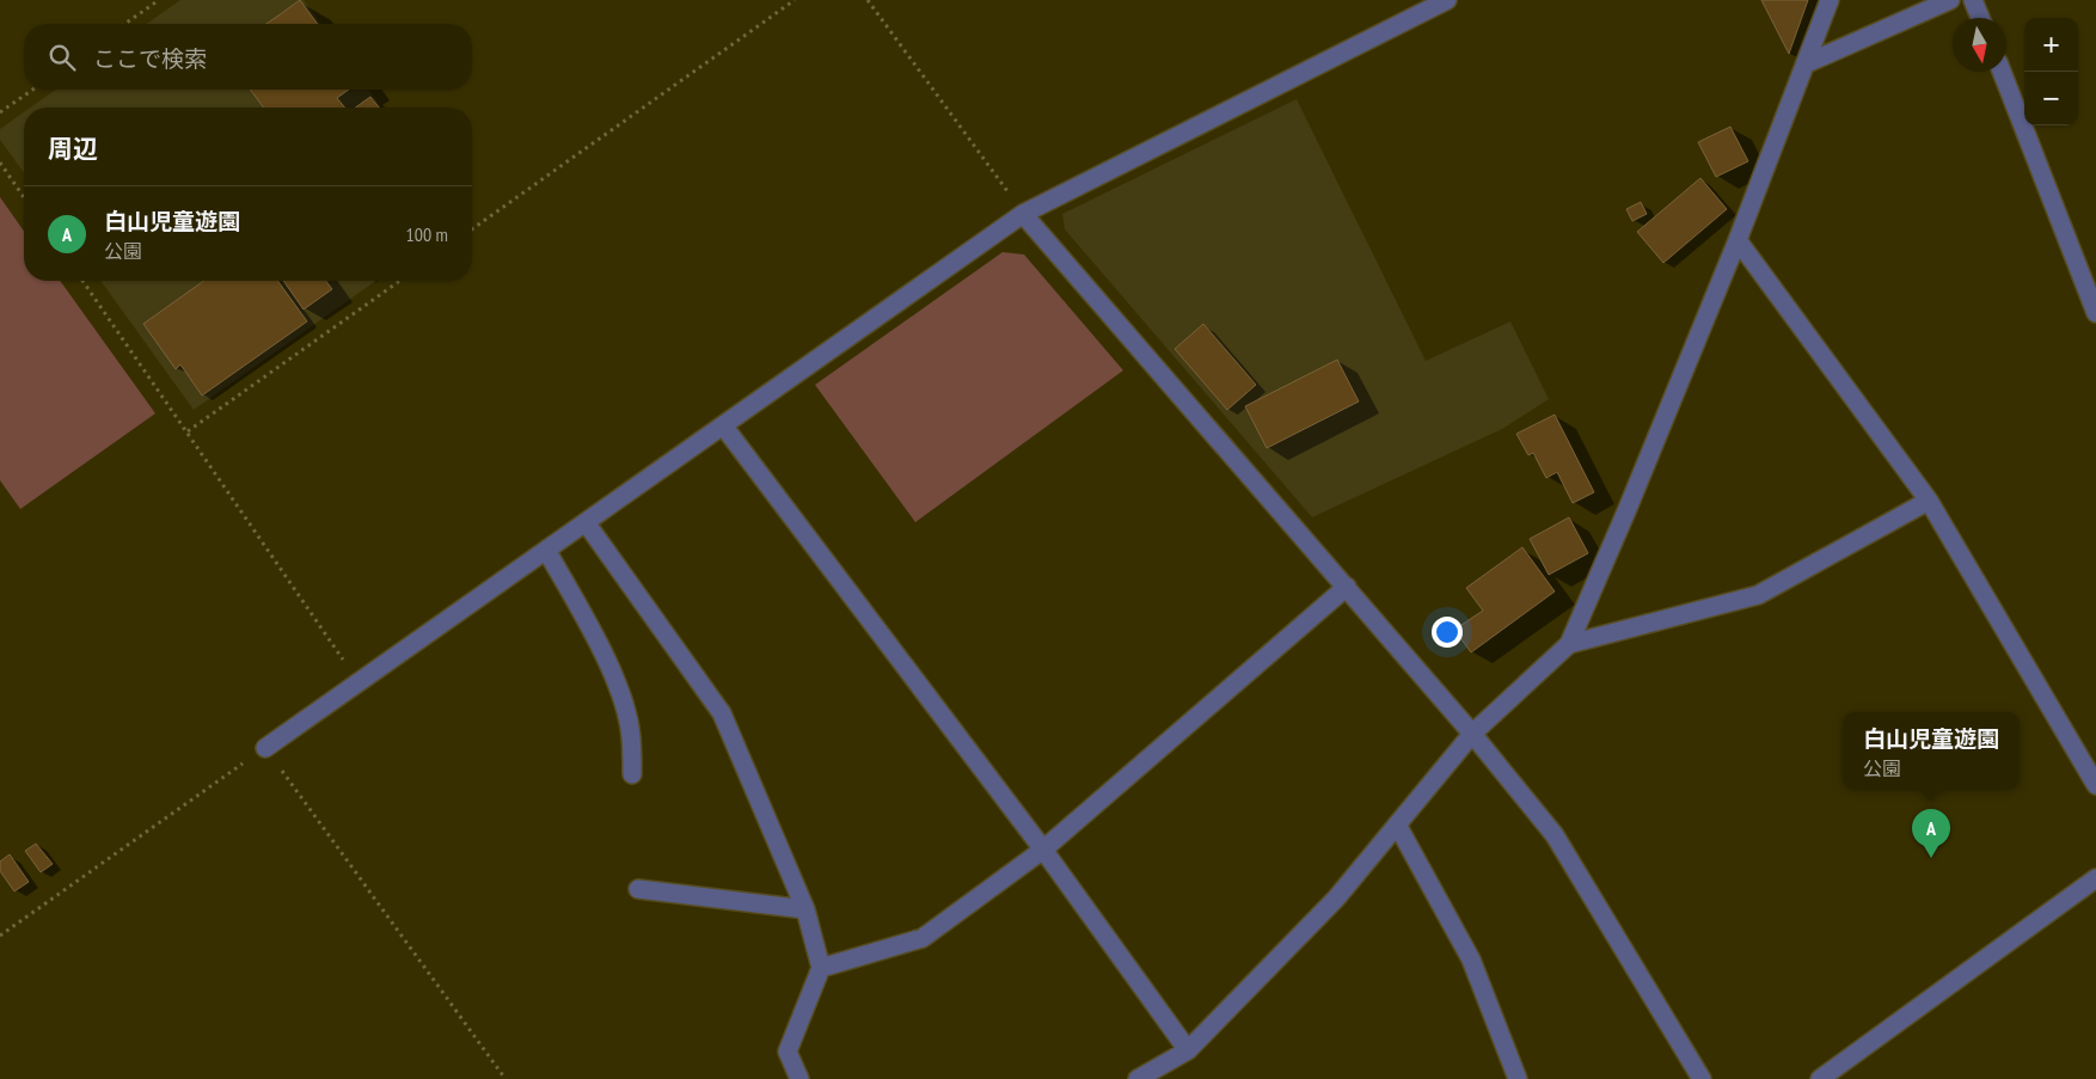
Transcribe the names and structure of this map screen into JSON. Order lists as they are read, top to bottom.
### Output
{
  "north": "bottom",
  "page": {
    "map_buttons": ["+", "−"],
    "search": "ここで検索",
    "heading": "周辺",
    "list": [
      {
        "mark": "A",
        "name": "白山児童遊園",
        "note": "公園",
        "value": "100 m"
      }
    ],
    "popup": ["白山児童遊園", "公園"],
    "pins": "A"
  }
}
